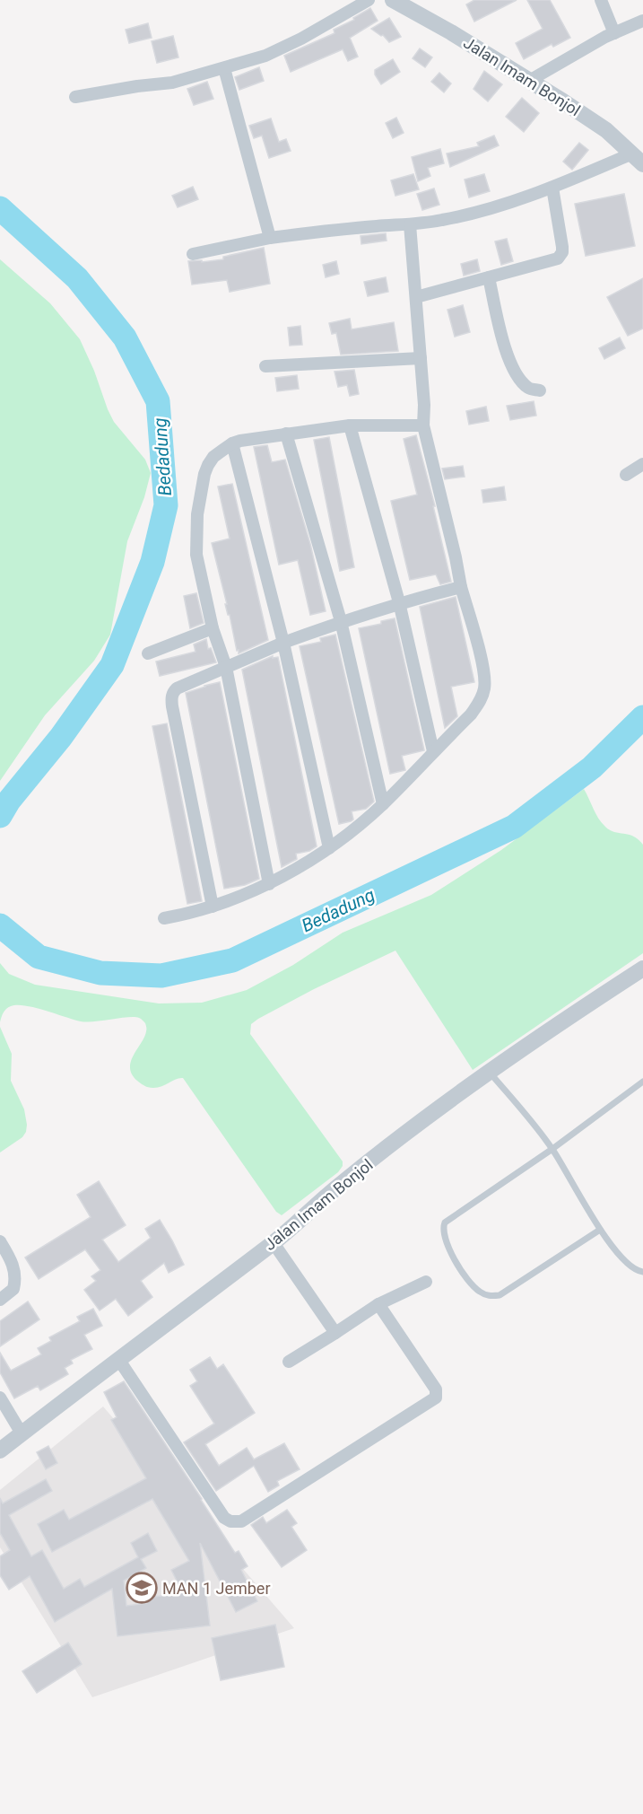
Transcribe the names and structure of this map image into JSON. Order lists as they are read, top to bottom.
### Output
{
  "streets": {
    "street": ["Jalan Imam Bonjol"]
  },
  "water": ["Bedadung"],
  "places": {
    "school or university": ["MAN 1 Jember"]
  }
}
